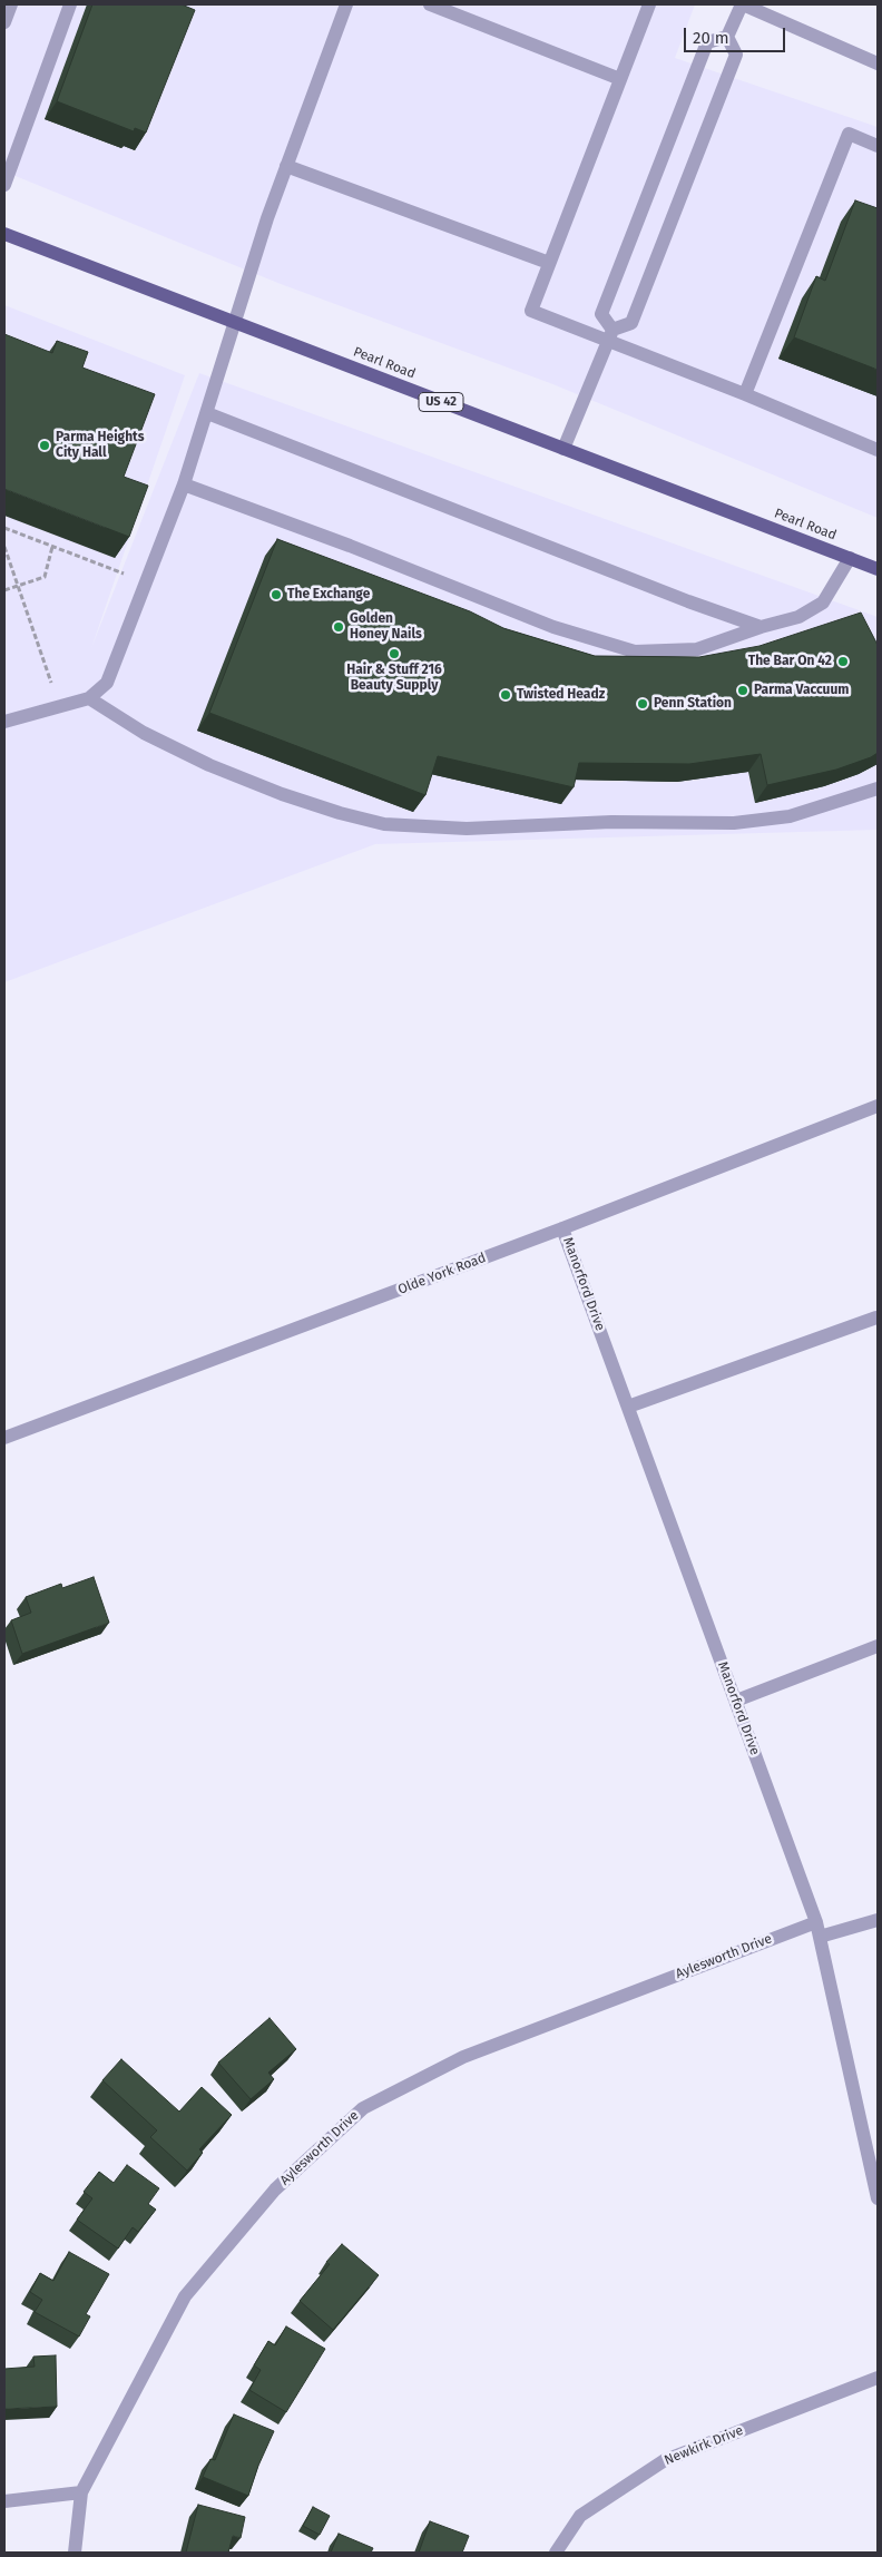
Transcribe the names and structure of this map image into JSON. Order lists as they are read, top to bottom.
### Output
{
  "streets": {
    "main road": ["Pearl Road", "US 42"],
    "street": [
      "Olde York Road",
      "Manorford Drive",
      "Aylesworth Drive",
      "Newkirk Drive"
    ]
  },
  "crossings": [
    ["Olde York Road", "Manorford Drive"],
    ["Manorford Drive", "Aylesworth Drive"]
  ],
  "places": [
    "Parma Heights City Hall",
    "The Exchange",
    "Golden Honey Nails",
    "Hair & Stuff 216 Beauty Supply",
    "The Bar On 42",
    "Parma Vaccuum",
    "Twisted Headz",
    "Penn Station"
  ],
  "scale_bar": "20 m"
}
